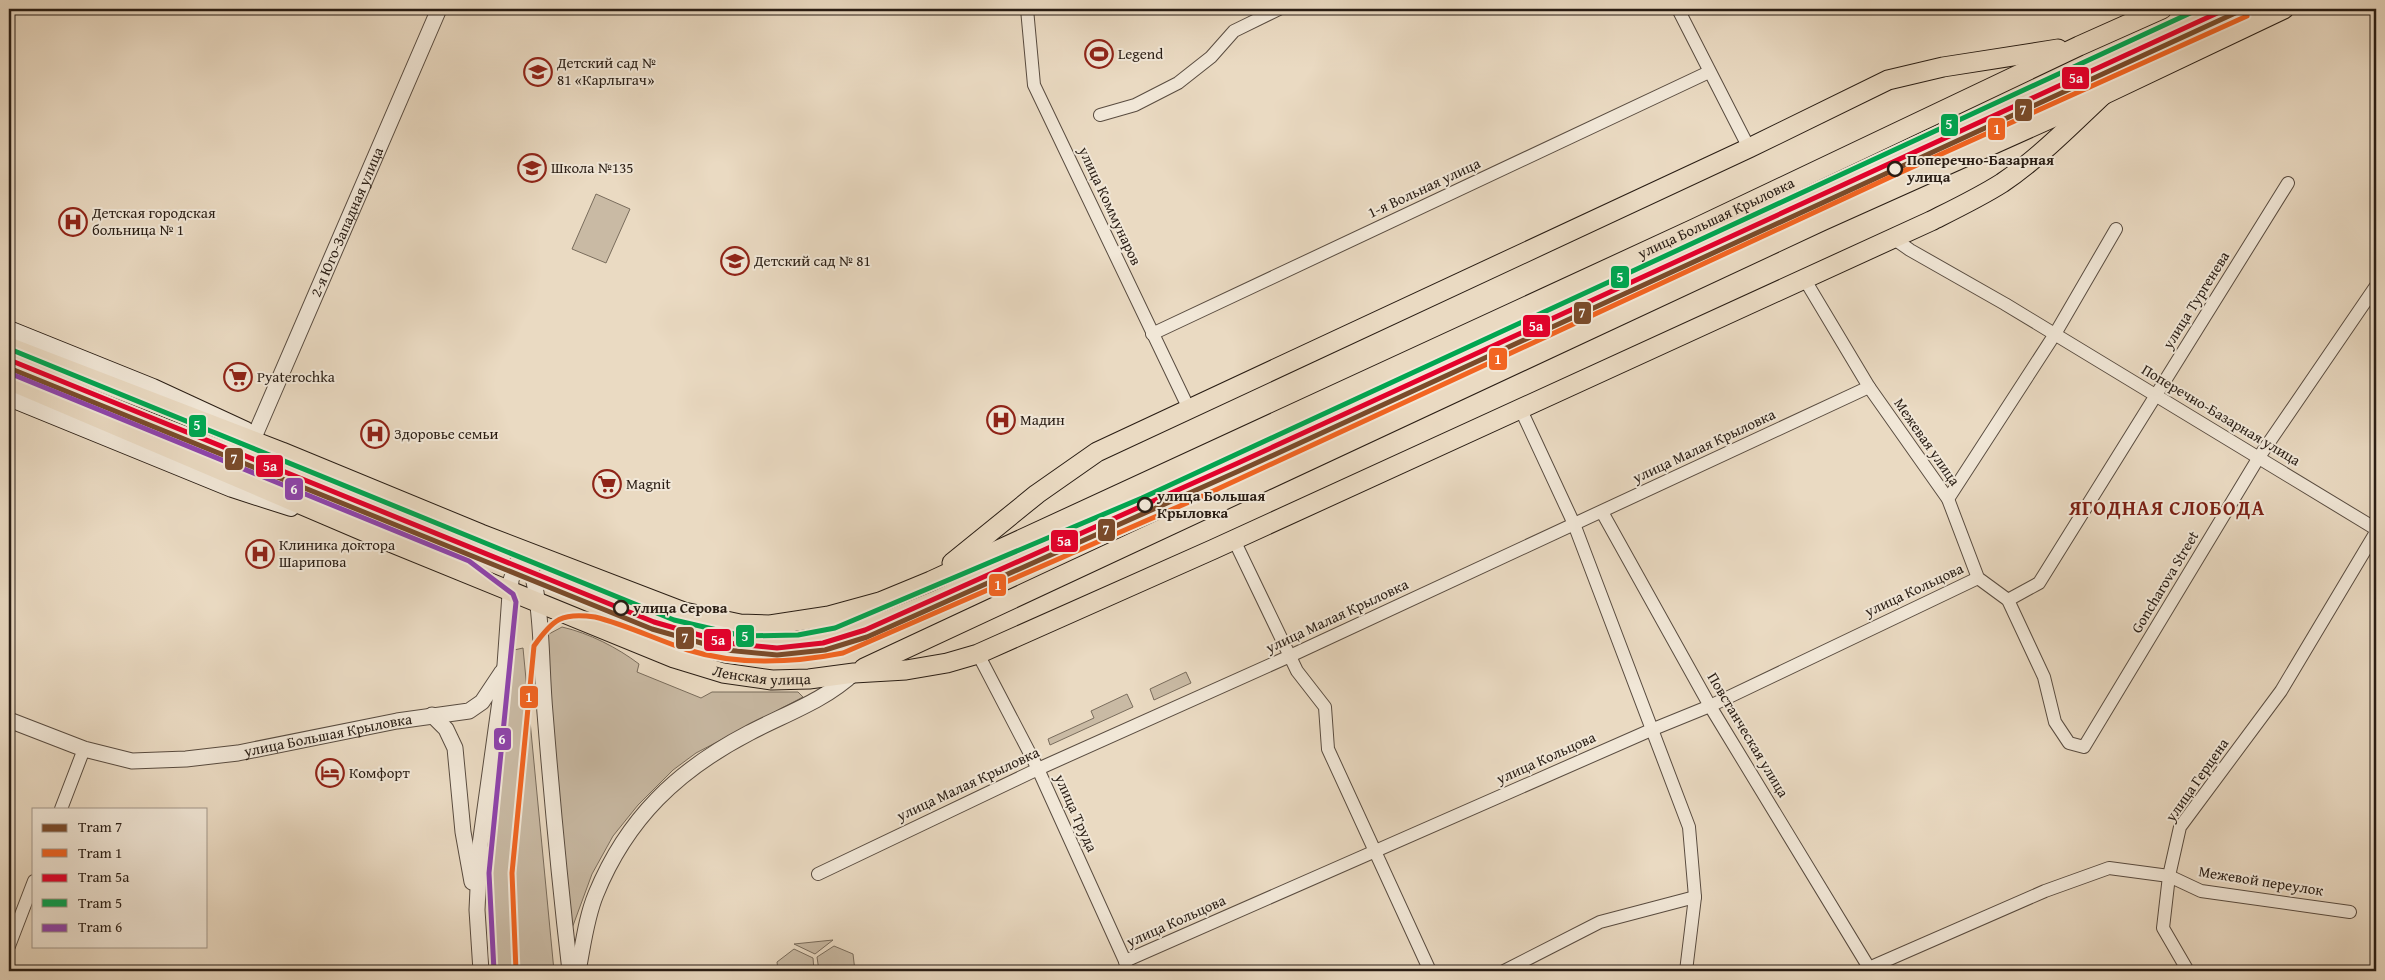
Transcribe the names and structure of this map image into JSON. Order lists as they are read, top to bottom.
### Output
{
  "streets": {
    "main road": ["улица Большая Крыловка", "Ленская улица"],
    "street": [
      "1-я Вольная улица",
      "улица Коммунаров",
      "2-я Юго-Западная улица",
      "улица Тургенева",
      "Поперечно-Базарная улица",
      "Межевая улица",
      "улица Малая Крыловка",
      "Goncharova Street",
      "улица Кольцова",
      "Повстанческая улица",
      "улица Герцена",
      "улица Труда",
      "Межевой переулок"
    ]
  },
  "crossings": [
    ["1-я Вольная улица", "улица Коммунаров"],
    ["улица Тургенева", "Поперечно-Базарная улица"],
    ["улица Тургенева", "Goncharova Street"],
    ["Поперечно-Базарная улица", "Goncharova Street"],
    ["Поперечно-Базарная улица", "улица Герцена"],
    ["Межевая улица", "улица Малая Крыловка"],
    ["Межевая улица", "улица Кольцова"],
    ["улица Малая Крыловка", "Повстанческая улица"],
    ["улица Малая Крыловка", "улица Труда"],
    ["улица Кольцова", "Повстанческая улица"],
    ["улица Кольцова", "улица Труда"],
    ["улица Герцена", "Межевой переулок"]
  ],
  "districts": ["ЯГОДНАЯ СЛОБОДА"],
  "places": {
    "sports": ["Legend"],
    "school or university": ["Детский сад № 81 «Карлыгач»", "Школа №135", "Детский сад № 81"],
    "other": ["Поперечно-Базарная улица", "улица Большая Крыловка", "улица Серова"],
    "hospital": [
      "Детская городская больница № 1",
      "Мадин",
      "Здоровье семьи",
      "Клиника доктора Шарипова"
    ],
    "supermarket": ["Pyaterochka", "Magnit"],
    "hotel": ["Комфорт"]
  },
  "lines": [
    "tram line 7",
    "tram line 5а",
    "tram line 5",
    "tram line 1",
    "tram line 6"
  ],
  "legend": [
    "Tram 7",
    "Tram 1",
    "Tram 5а",
    "Tram 5",
    "Tram 6"
  ]
}
